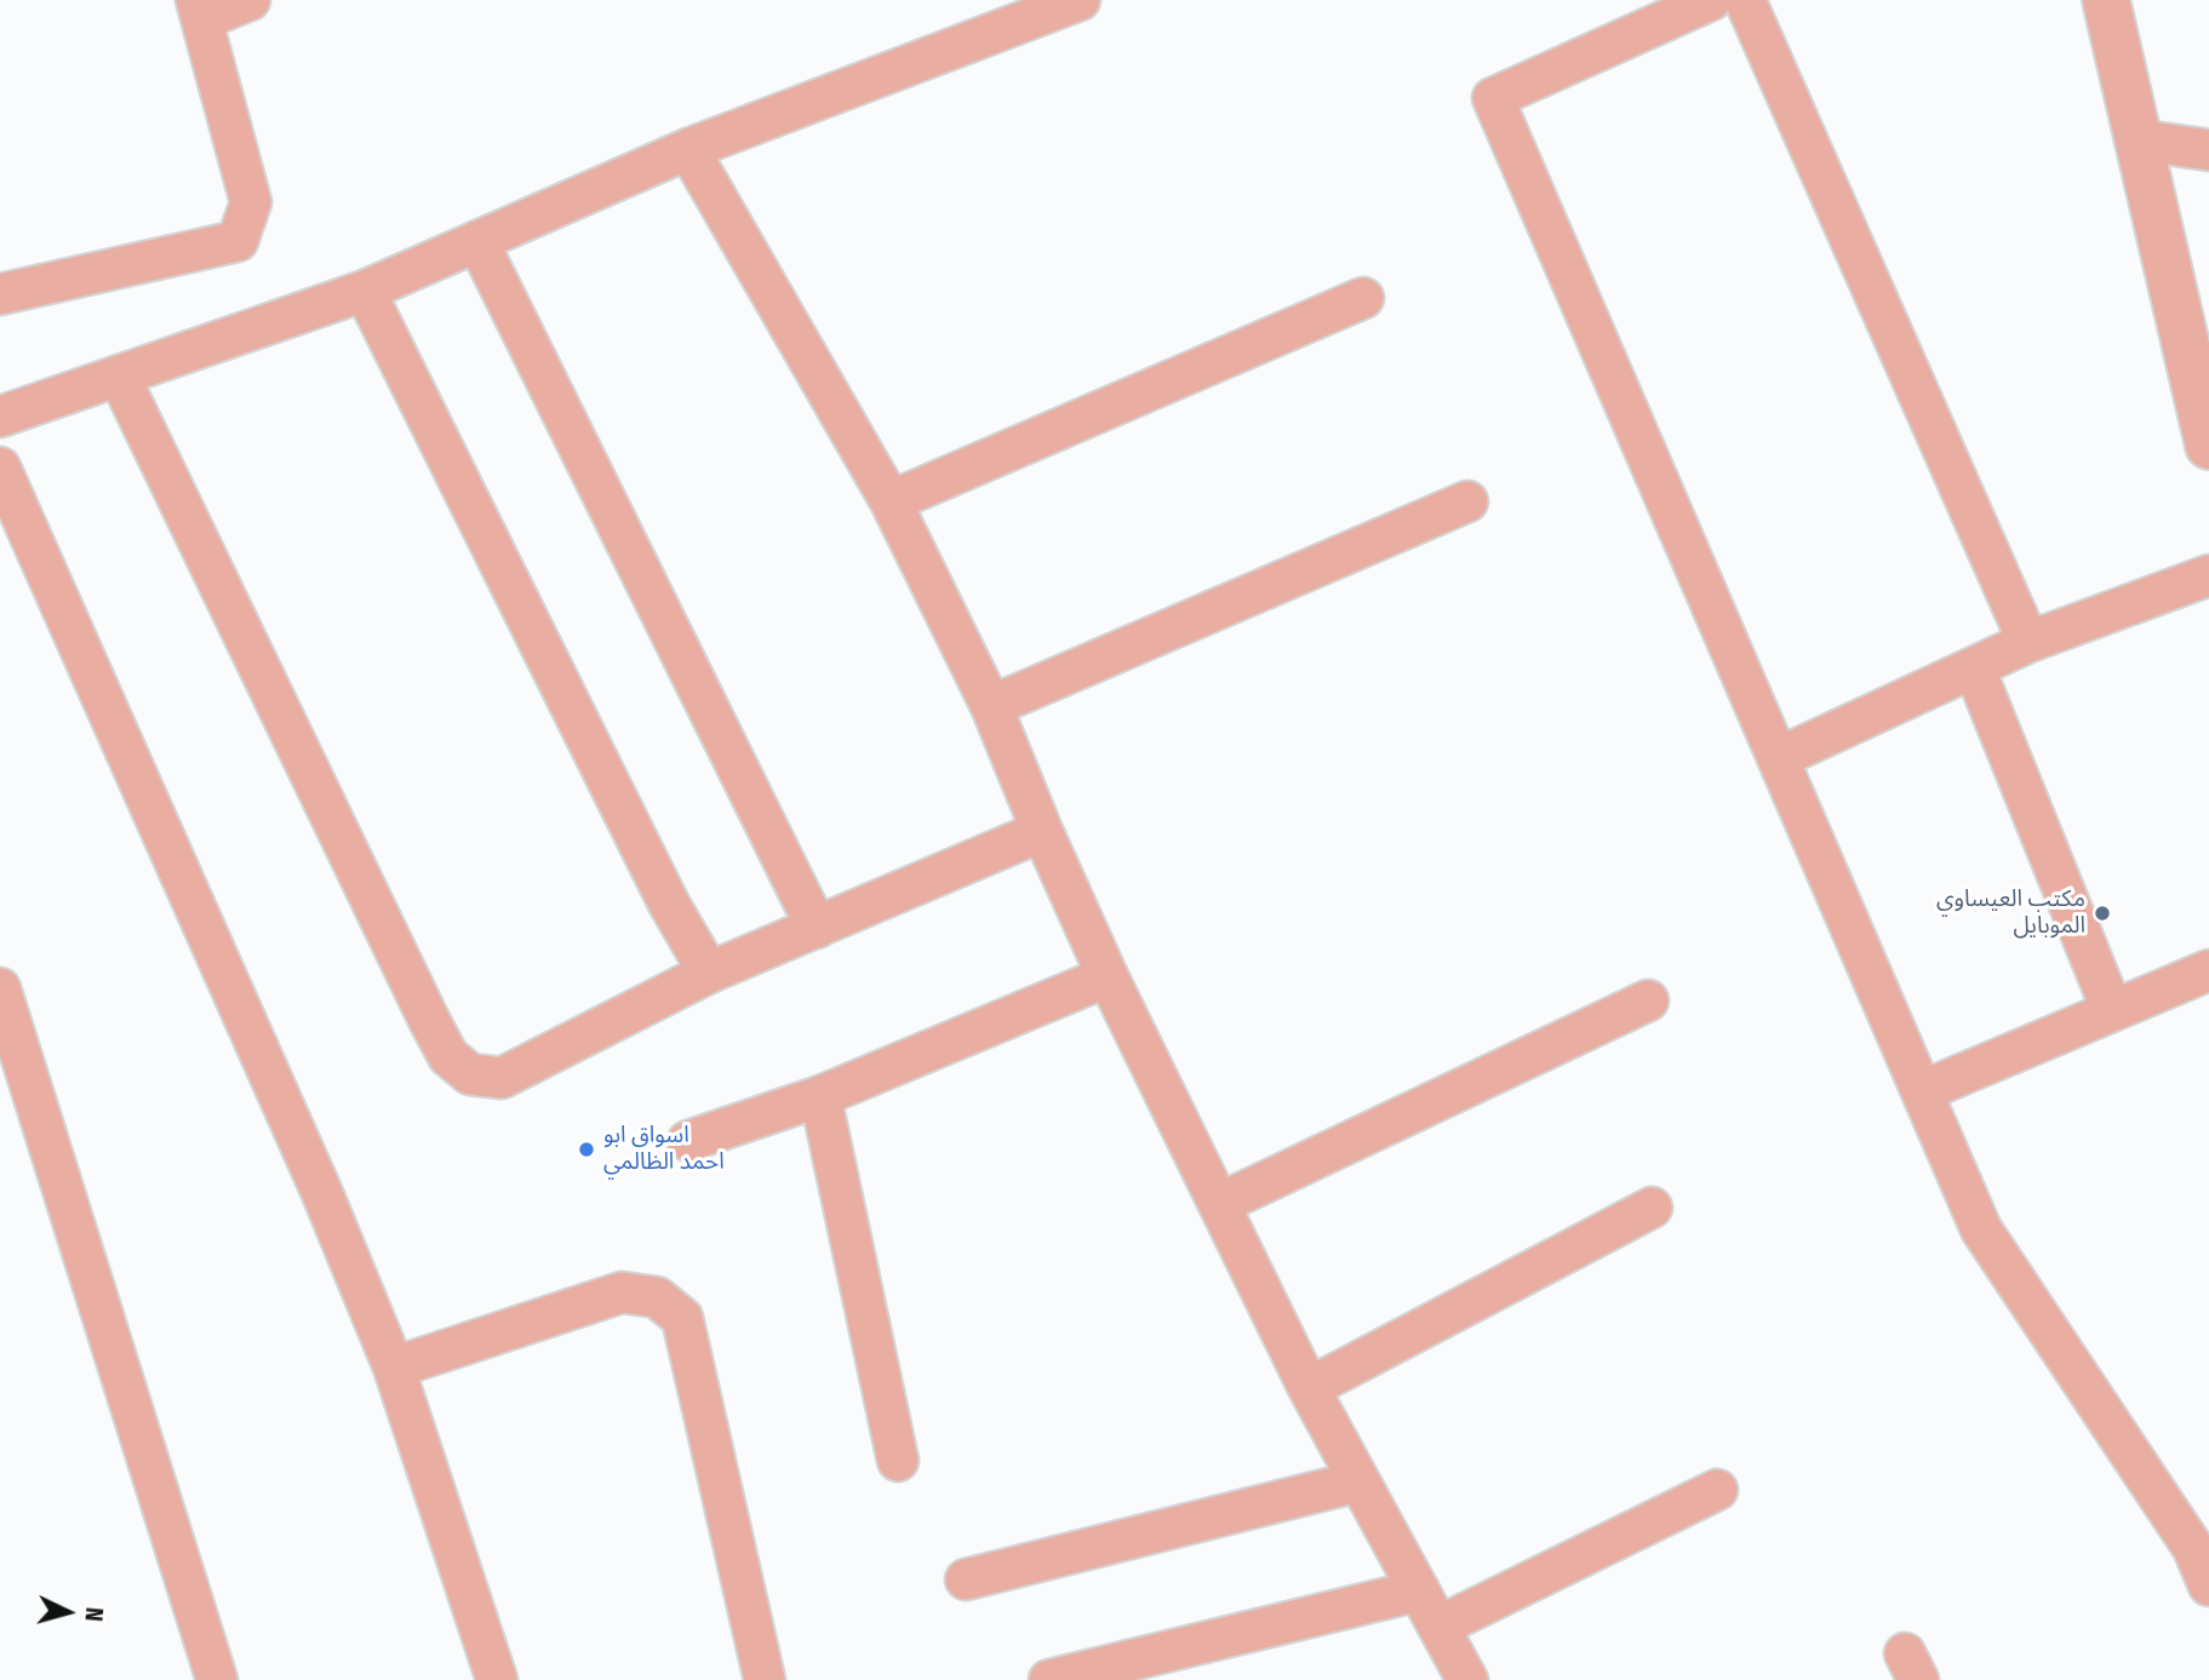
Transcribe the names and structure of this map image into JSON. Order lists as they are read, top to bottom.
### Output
{
  "places": ["مكتب العيساوي الموبايل", "اسواق ابو احمد الظالمي"],
  "north": "right"
}
